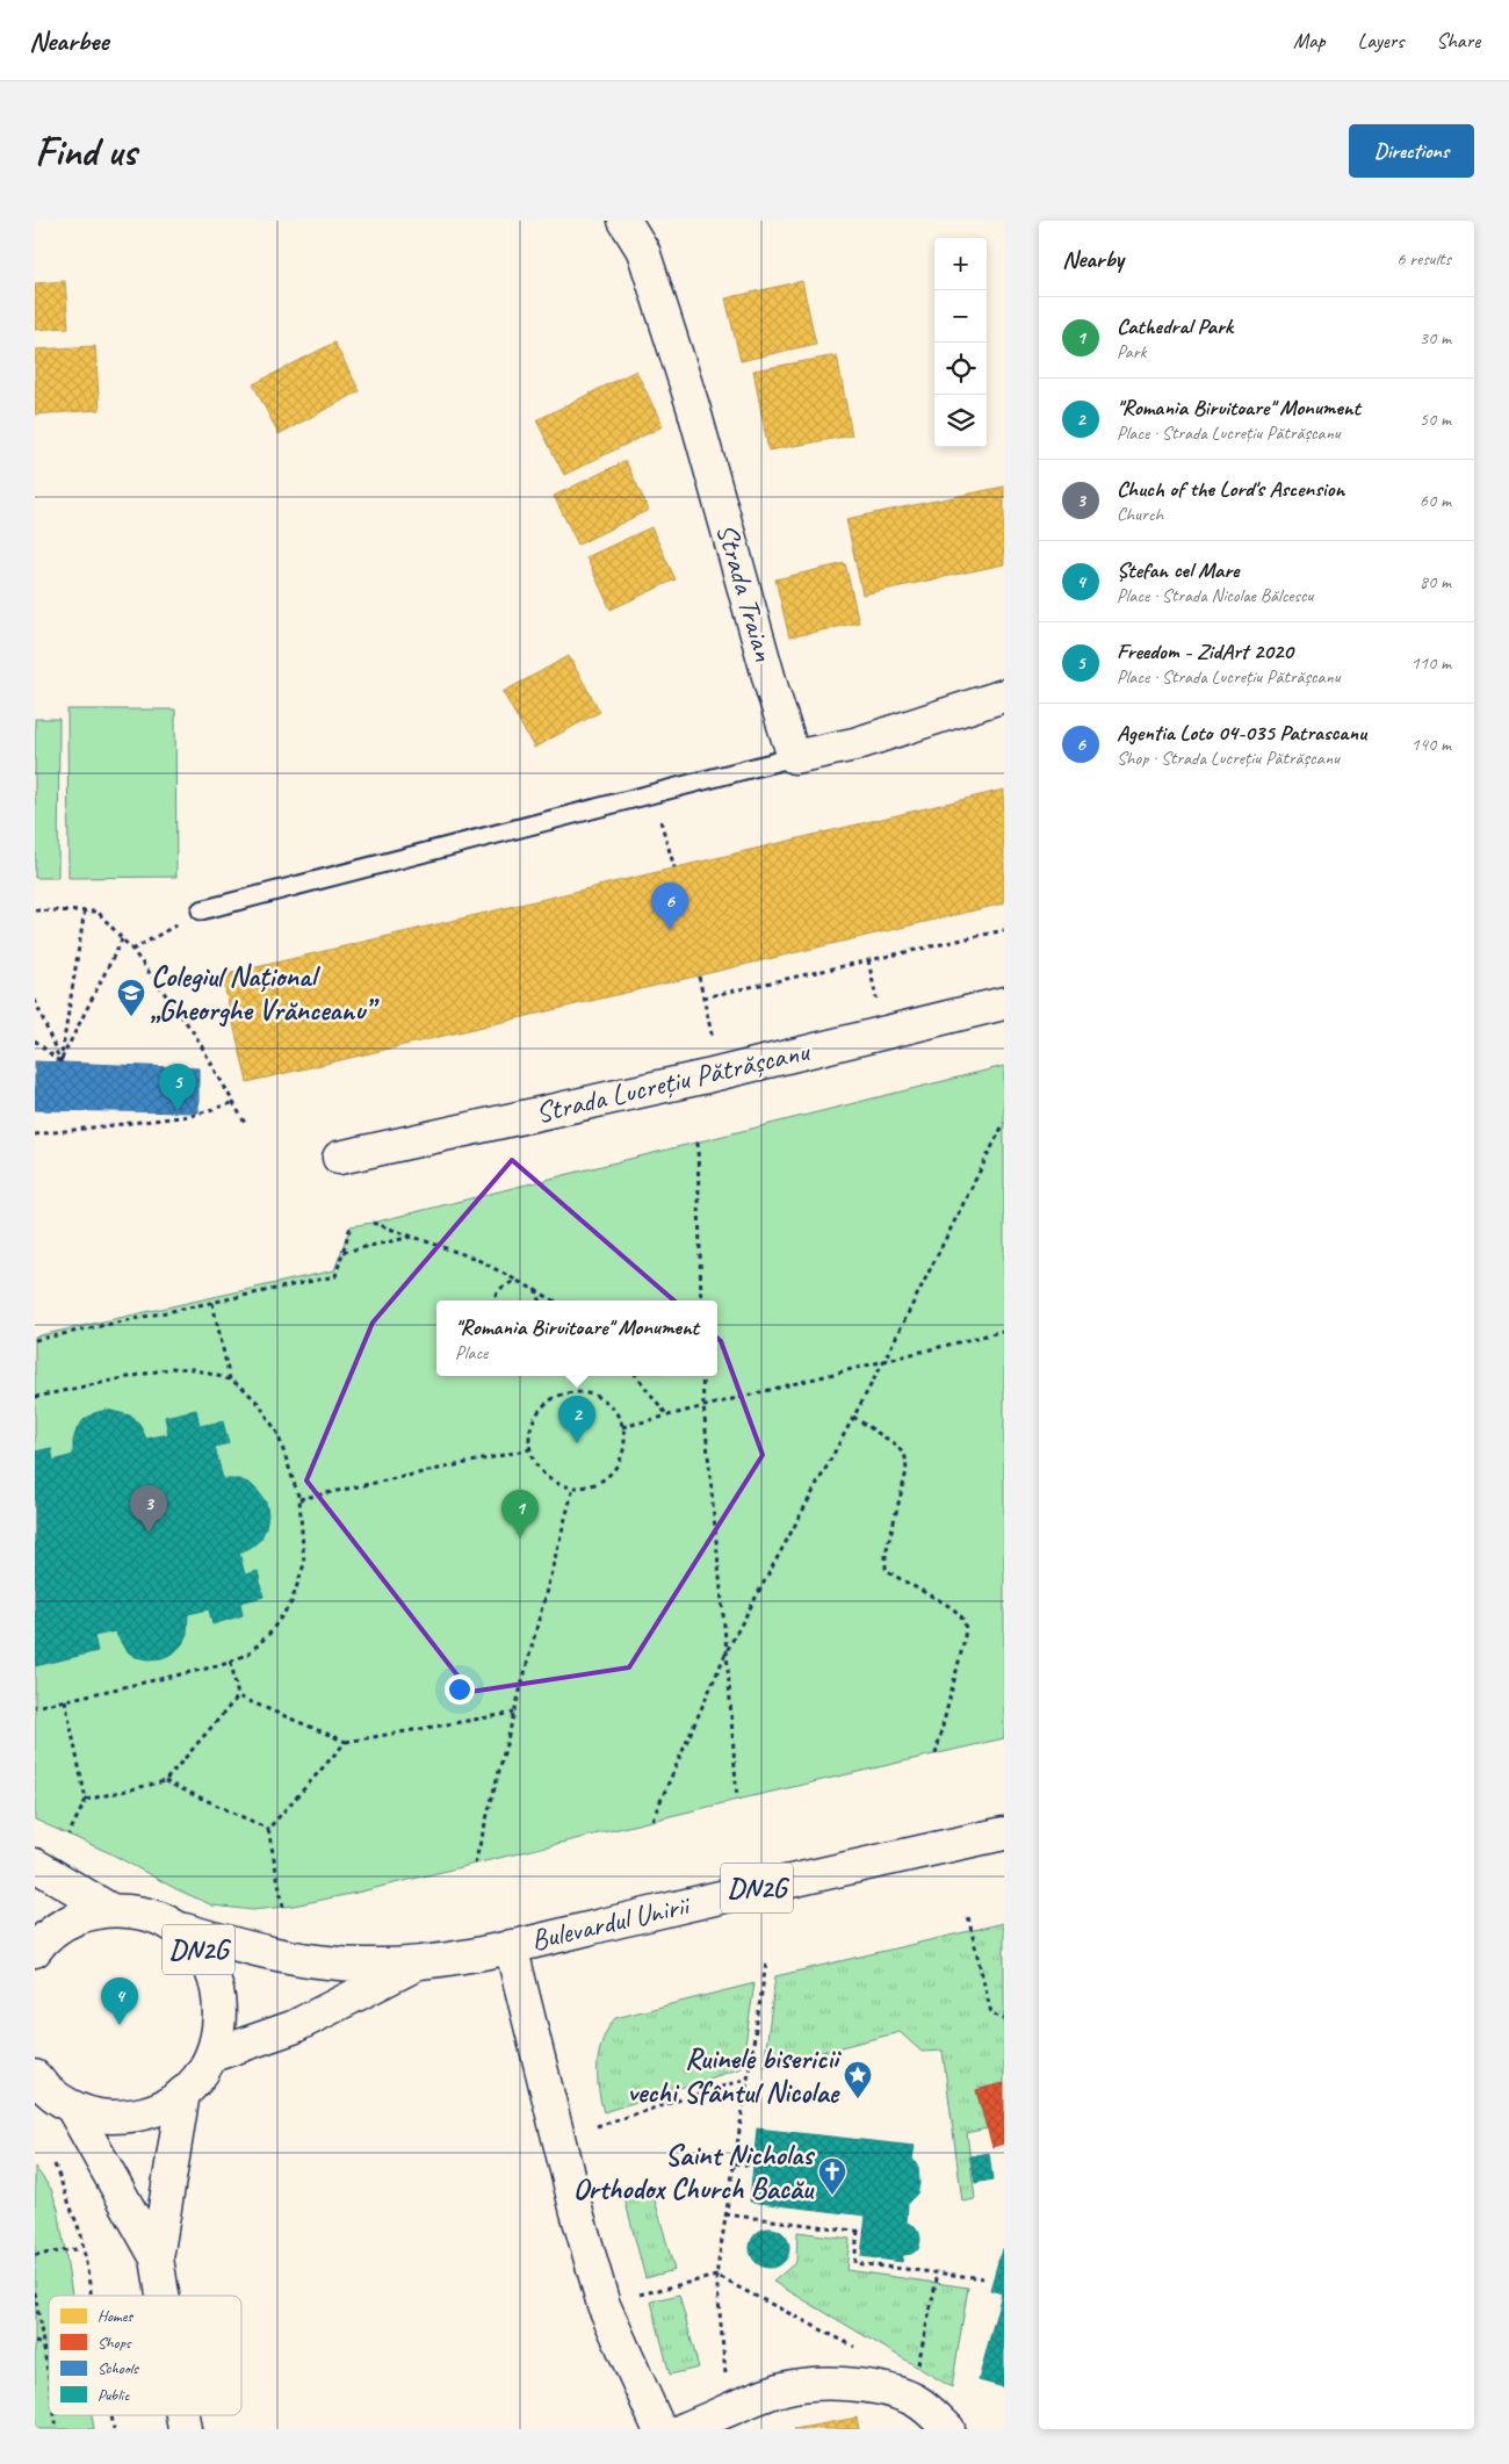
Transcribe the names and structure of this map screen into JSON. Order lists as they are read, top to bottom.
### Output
{
  "streets": {
    "street": [
      "Strada Traian",
      "Strada Lucrețiu Pătrășcanu",
      "DN2G",
      "Bulevardul Unirii"
    ]
  },
  "crossings": [
    ["DN2G", "Bulevardul Unirii"]
  ],
  "places": {
    "school or university": ["Colegiul Național „Gheorghe Vrănceanu”"],
    "place": ["Ruinele bisericii vechi Sfântul Nicolae"],
    "church": ["Saint Nicholas Orthodox Church Bacău"]
  },
  "legend": [
    "Homes",
    "Shops",
    "Schools",
    "Public"
  ],
  "page": {
    "header": "Nearbee",
    "nav": ["Map", "Layers", "Share"],
    "buttons": "Directions",
    "title": "Find us",
    "heading": ["Nearby", "6 results"],
    "map_buttons": ["+", "−"],
    "list": [
      {
        "mark": "1",
        "name": "Cathedral Park",
        "note": "Park",
        "value": "30 m"
      },
      {
        "mark": "2",
        "name": "\"Romania Biruitoare\" Monument",
        "note": "Place · Strada Lucrețiu Pătrășcanu",
        "value": "50 m"
      },
      {
        "mark": "3",
        "name": "Chuch of the Lord's Ascension",
        "note": "Church",
        "value": "60 m"
      },
      {
        "mark": "4",
        "name": "Ștefan cel Mare",
        "note": "Place · Strada Nicolae Bălcescu",
        "value": "80 m"
      },
      {
        "mark": "5",
        "name": "Freedom - ZidArt 2020",
        "note": "Place · Strada Lucrețiu Pătrășcanu",
        "value": "110 m"
      },
      {
        "mark": "6",
        "name": "Agentia Loto 04-035 Patrascanu",
        "note": "Shop · Strada Lucrețiu Pătrășcanu",
        "value": "140 m"
      }
    ],
    "pins": [
      "6",
      "5",
      "2",
      "3",
      "1",
      "4"
    ],
    "popup": ["\"Romania Biruitoare\" Monument", "Place"]
  }
}
